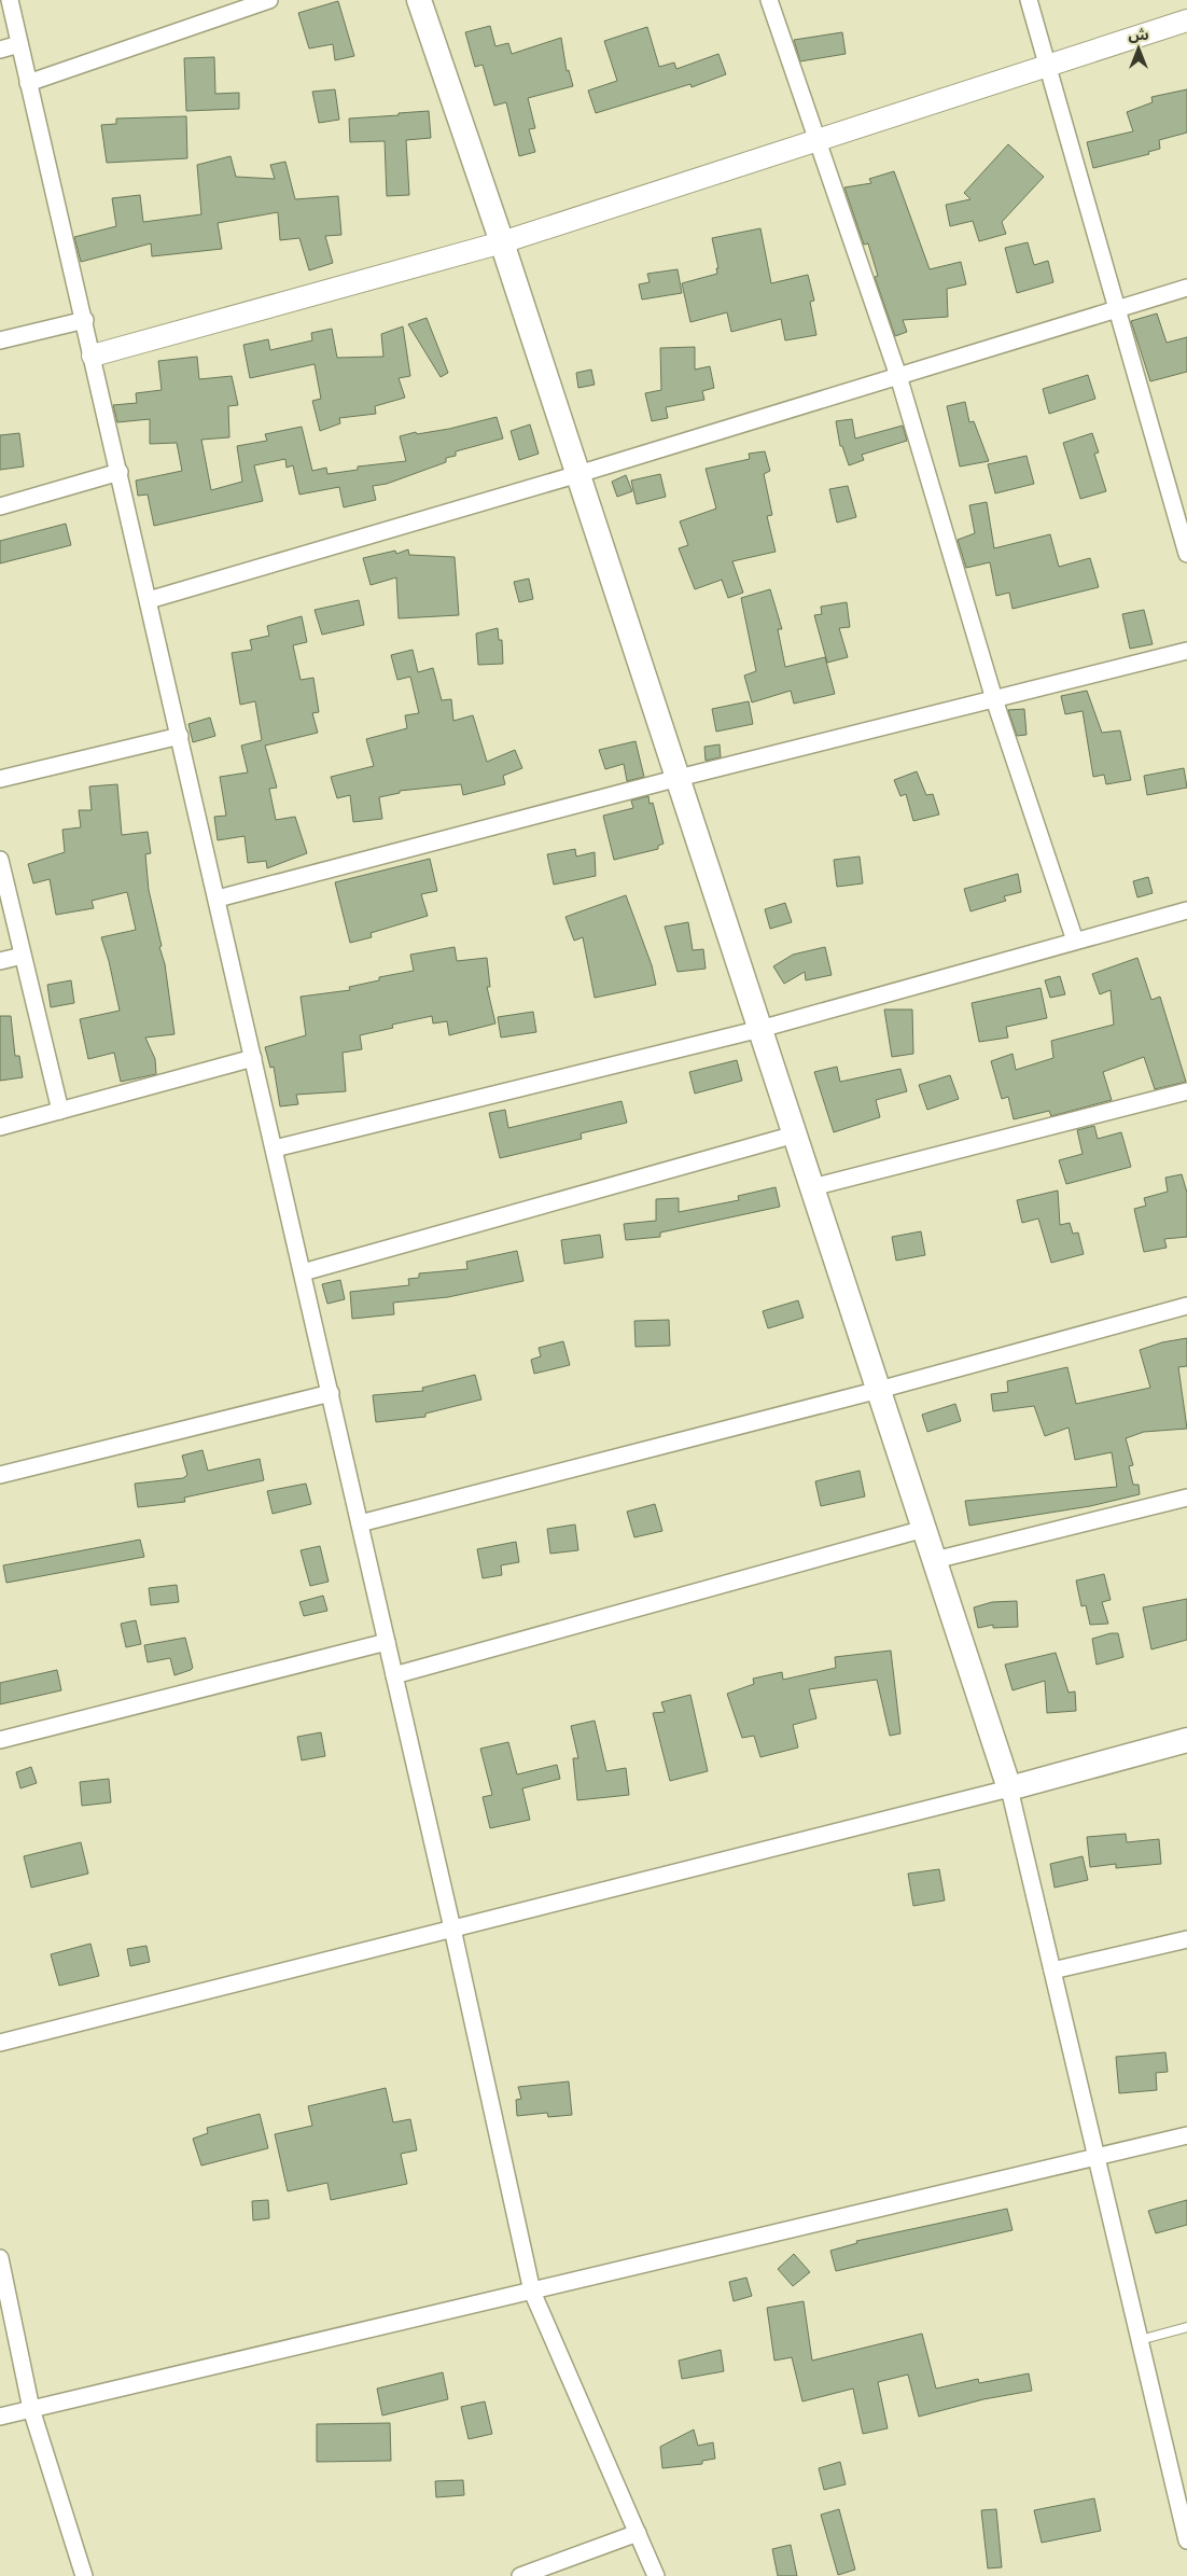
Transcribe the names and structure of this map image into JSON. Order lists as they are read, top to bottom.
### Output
{
  "north": "top"
}
